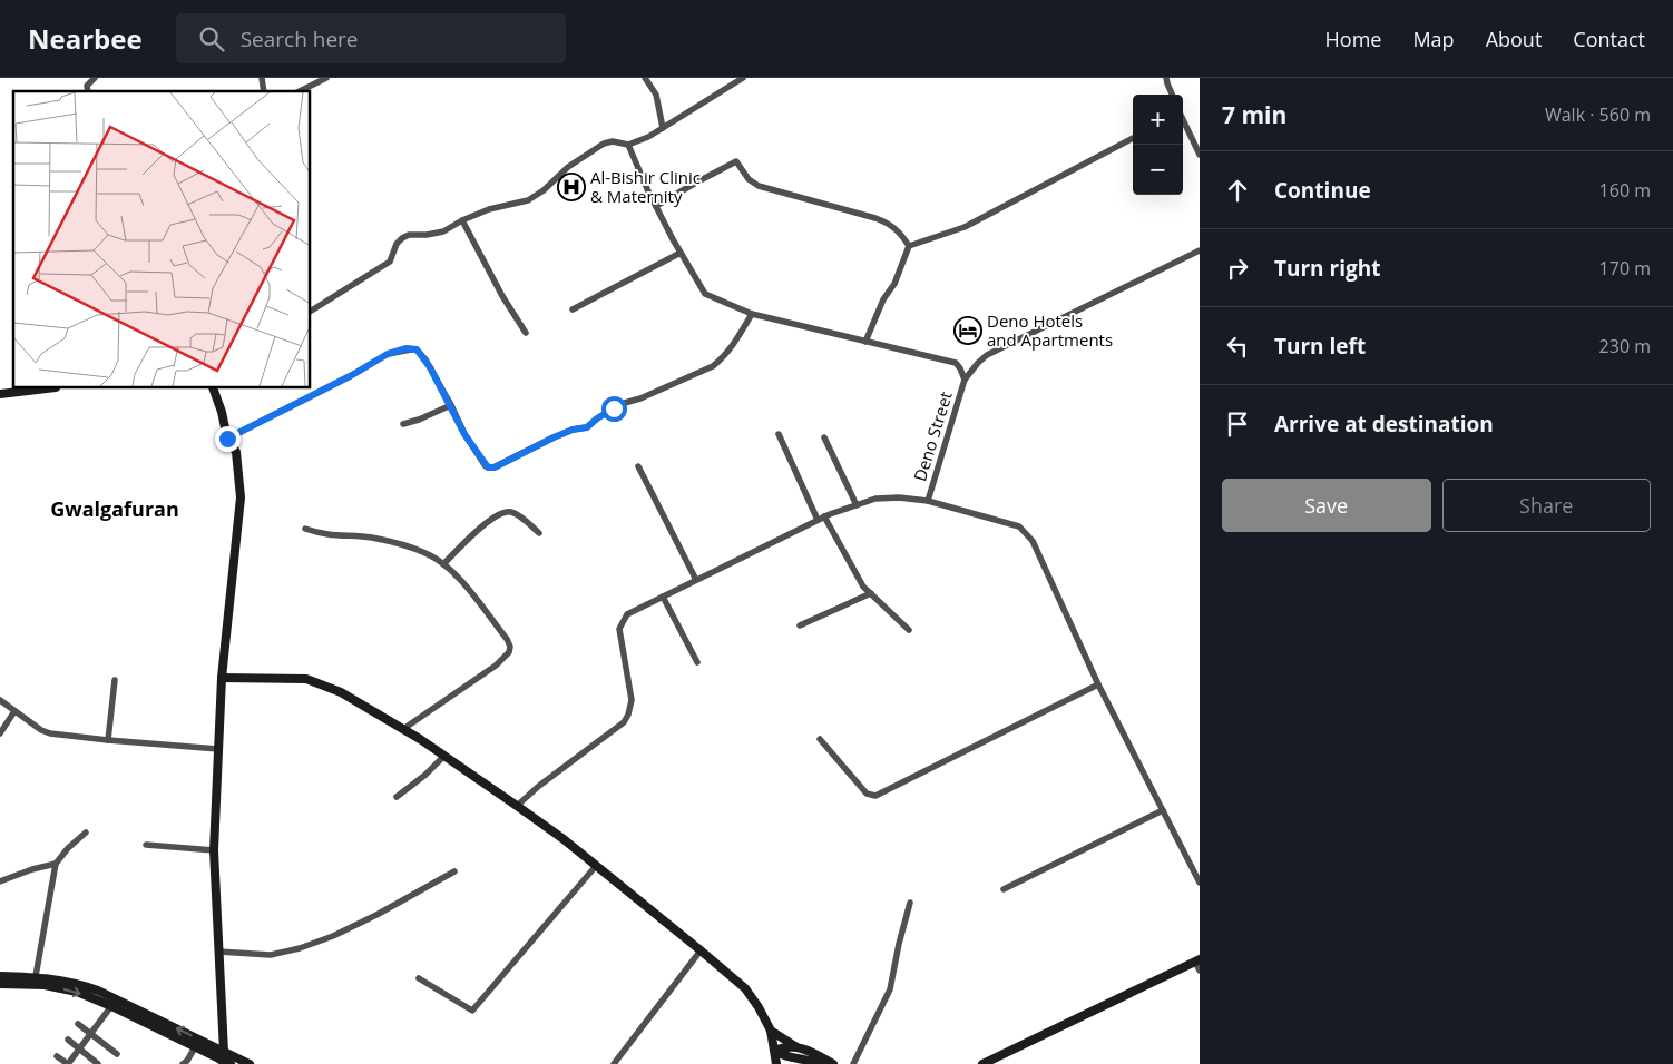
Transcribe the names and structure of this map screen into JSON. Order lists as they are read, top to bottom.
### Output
{
  "streets": {
    "street": ["Deno Street"]
  },
  "districts": ["Gwalgafuran"],
  "places": {
    "hospital": ["Al-Bishir Clinic & Maternity"],
    "hotel": ["Deno Hotels and Apartments"]
  },
  "page": {
    "header": "Nearbee",
    "search": "Search here",
    "nav": [
      "Home",
      "Map",
      "About",
      "Contact"
    ],
    "heading": ["7 min", "Walk · 560 m"],
    "map_buttons": ["+", "−"],
    "list": [
      ["Continue", "160 m"],
      ["Turn right", "170 m"],
      ["Turn left", "230 m"],
      "Arrive at destination"
    ],
    "buttons": ["Save", "Share"]
  }
}
